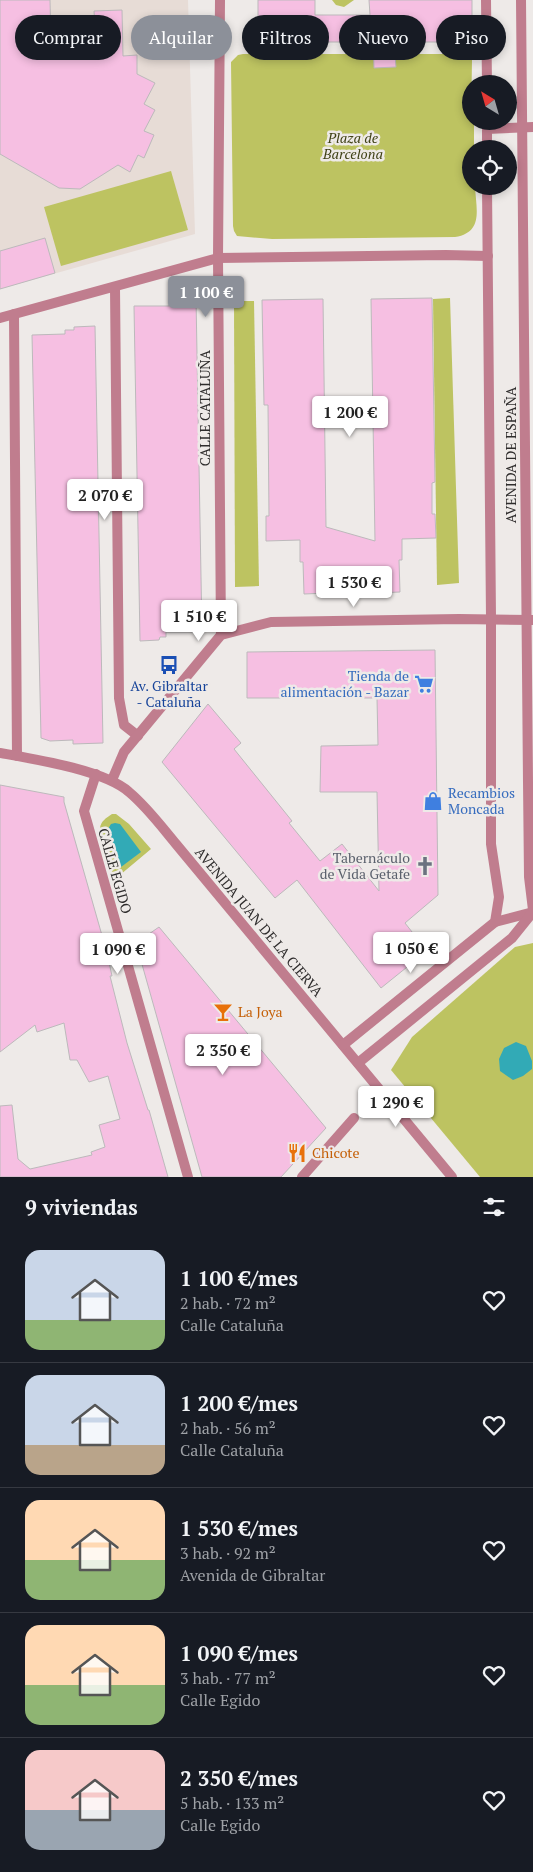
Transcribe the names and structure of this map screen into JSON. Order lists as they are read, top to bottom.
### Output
{
  "streets": {
    "street": [
      "CALLE CATALUÑA",
      "AVENIDA DE ESPAÑA",
      "CALLE EGIDO",
      "AVENIDA JUAN DE LA CIERVA"
    ]
  },
  "crossings": [
    ["CALLE EGIDO", "AVENIDA JUAN DE LA CIERVA"]
  ],
  "parks": ["Plaza de Barcelona"],
  "places": {
    "bus stop": ["Av. Gibraltar - Cataluña"],
    "supermarket": ["Tienda de alimentación - Bazar"],
    "shop": ["Recambios Moncada"],
    "church": ["Tabernáculo de Vida Getafe"],
    "bar": ["La Joya"],
    "restaurant": ["Chicote"]
  },
  "north": "top left",
  "page": {
    "chip": [
      "Comprar",
      "Alquilar",
      "Filtros",
      "Nuevo",
      "Piso"
    ],
    "price": [
      "1 100 €",
      "1 200 €",
      "2 070 €",
      "1 530 €",
      "1 510 €",
      "1 050 €",
      "1 090 €",
      "2 350 €",
      "1 290 €"
    ],
    "heading": "9 viviendas",
    "list": [
      {
        "name": "1 100 €/mes",
        "note": "2 hab. · 72 m² · Calle Cataluña"
      },
      {
        "name": "1 200 €/mes",
        "note": "2 hab. · 56 m² · Calle Cataluña"
      },
      {
        "name": "1 530 €/mes",
        "note": "3 hab. · 92 m² · Avenida de Gibraltar"
      },
      {
        "name": "1 090 €/mes",
        "note": "3 hab. · 77 m² · Calle Egido"
      },
      {
        "name": "2 350 €/mes",
        "note": "5 hab. · 133 m² · Calle Egido"
      }
    ]
  }
}
